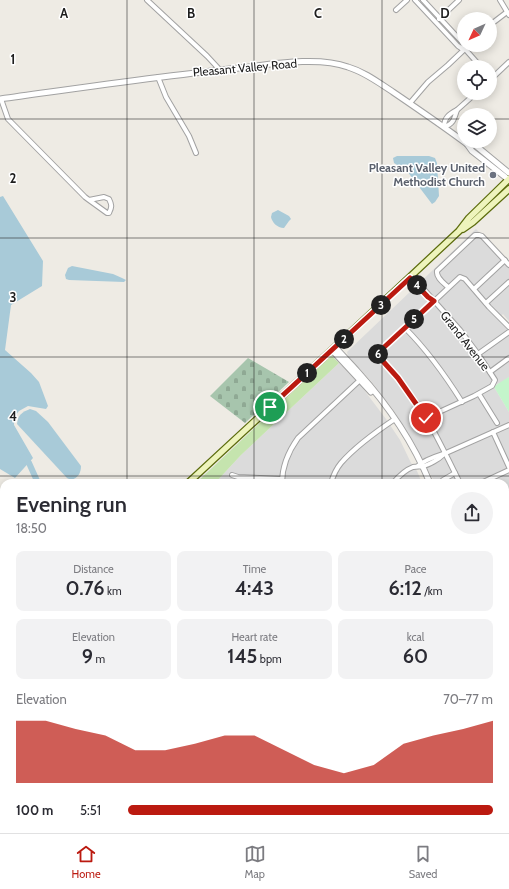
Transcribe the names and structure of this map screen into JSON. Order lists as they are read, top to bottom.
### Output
{
  "streets": {
    "street": ["Pleasant Valley Road", "Grand Avenue"]
  },
  "places": ["Pleasant Valley United Methodist Church"],
  "north": "bottom left",
  "page": {
    "pins": [
      "4",
      "3",
      "5",
      "2",
      "6",
      "1"
    ],
    "heading": ["Evening run", "18:50"],
    "stats": [
      ["Distance", "0.76 km"],
      ["Time", "4:43"],
      ["Pace", "6:12 /km"],
      ["Elevation", "9 m"],
      ["Heart rate", "145 bpm"],
      ["kcal", "60"]
    ],
    "chart": ["Elevation", "70–77 m"],
    "list": [
      {
        "name": "100 m",
        "note": "5:51"
      }
    ],
    "tabs": ["Home", "Map", "Saved"]
  },
  "grid": {
    "columns": [
      "A",
      "B",
      "C",
      "D"
    ],
    "rows": [
      "1",
      "2",
      "3",
      "4"
    ]
  }
}
